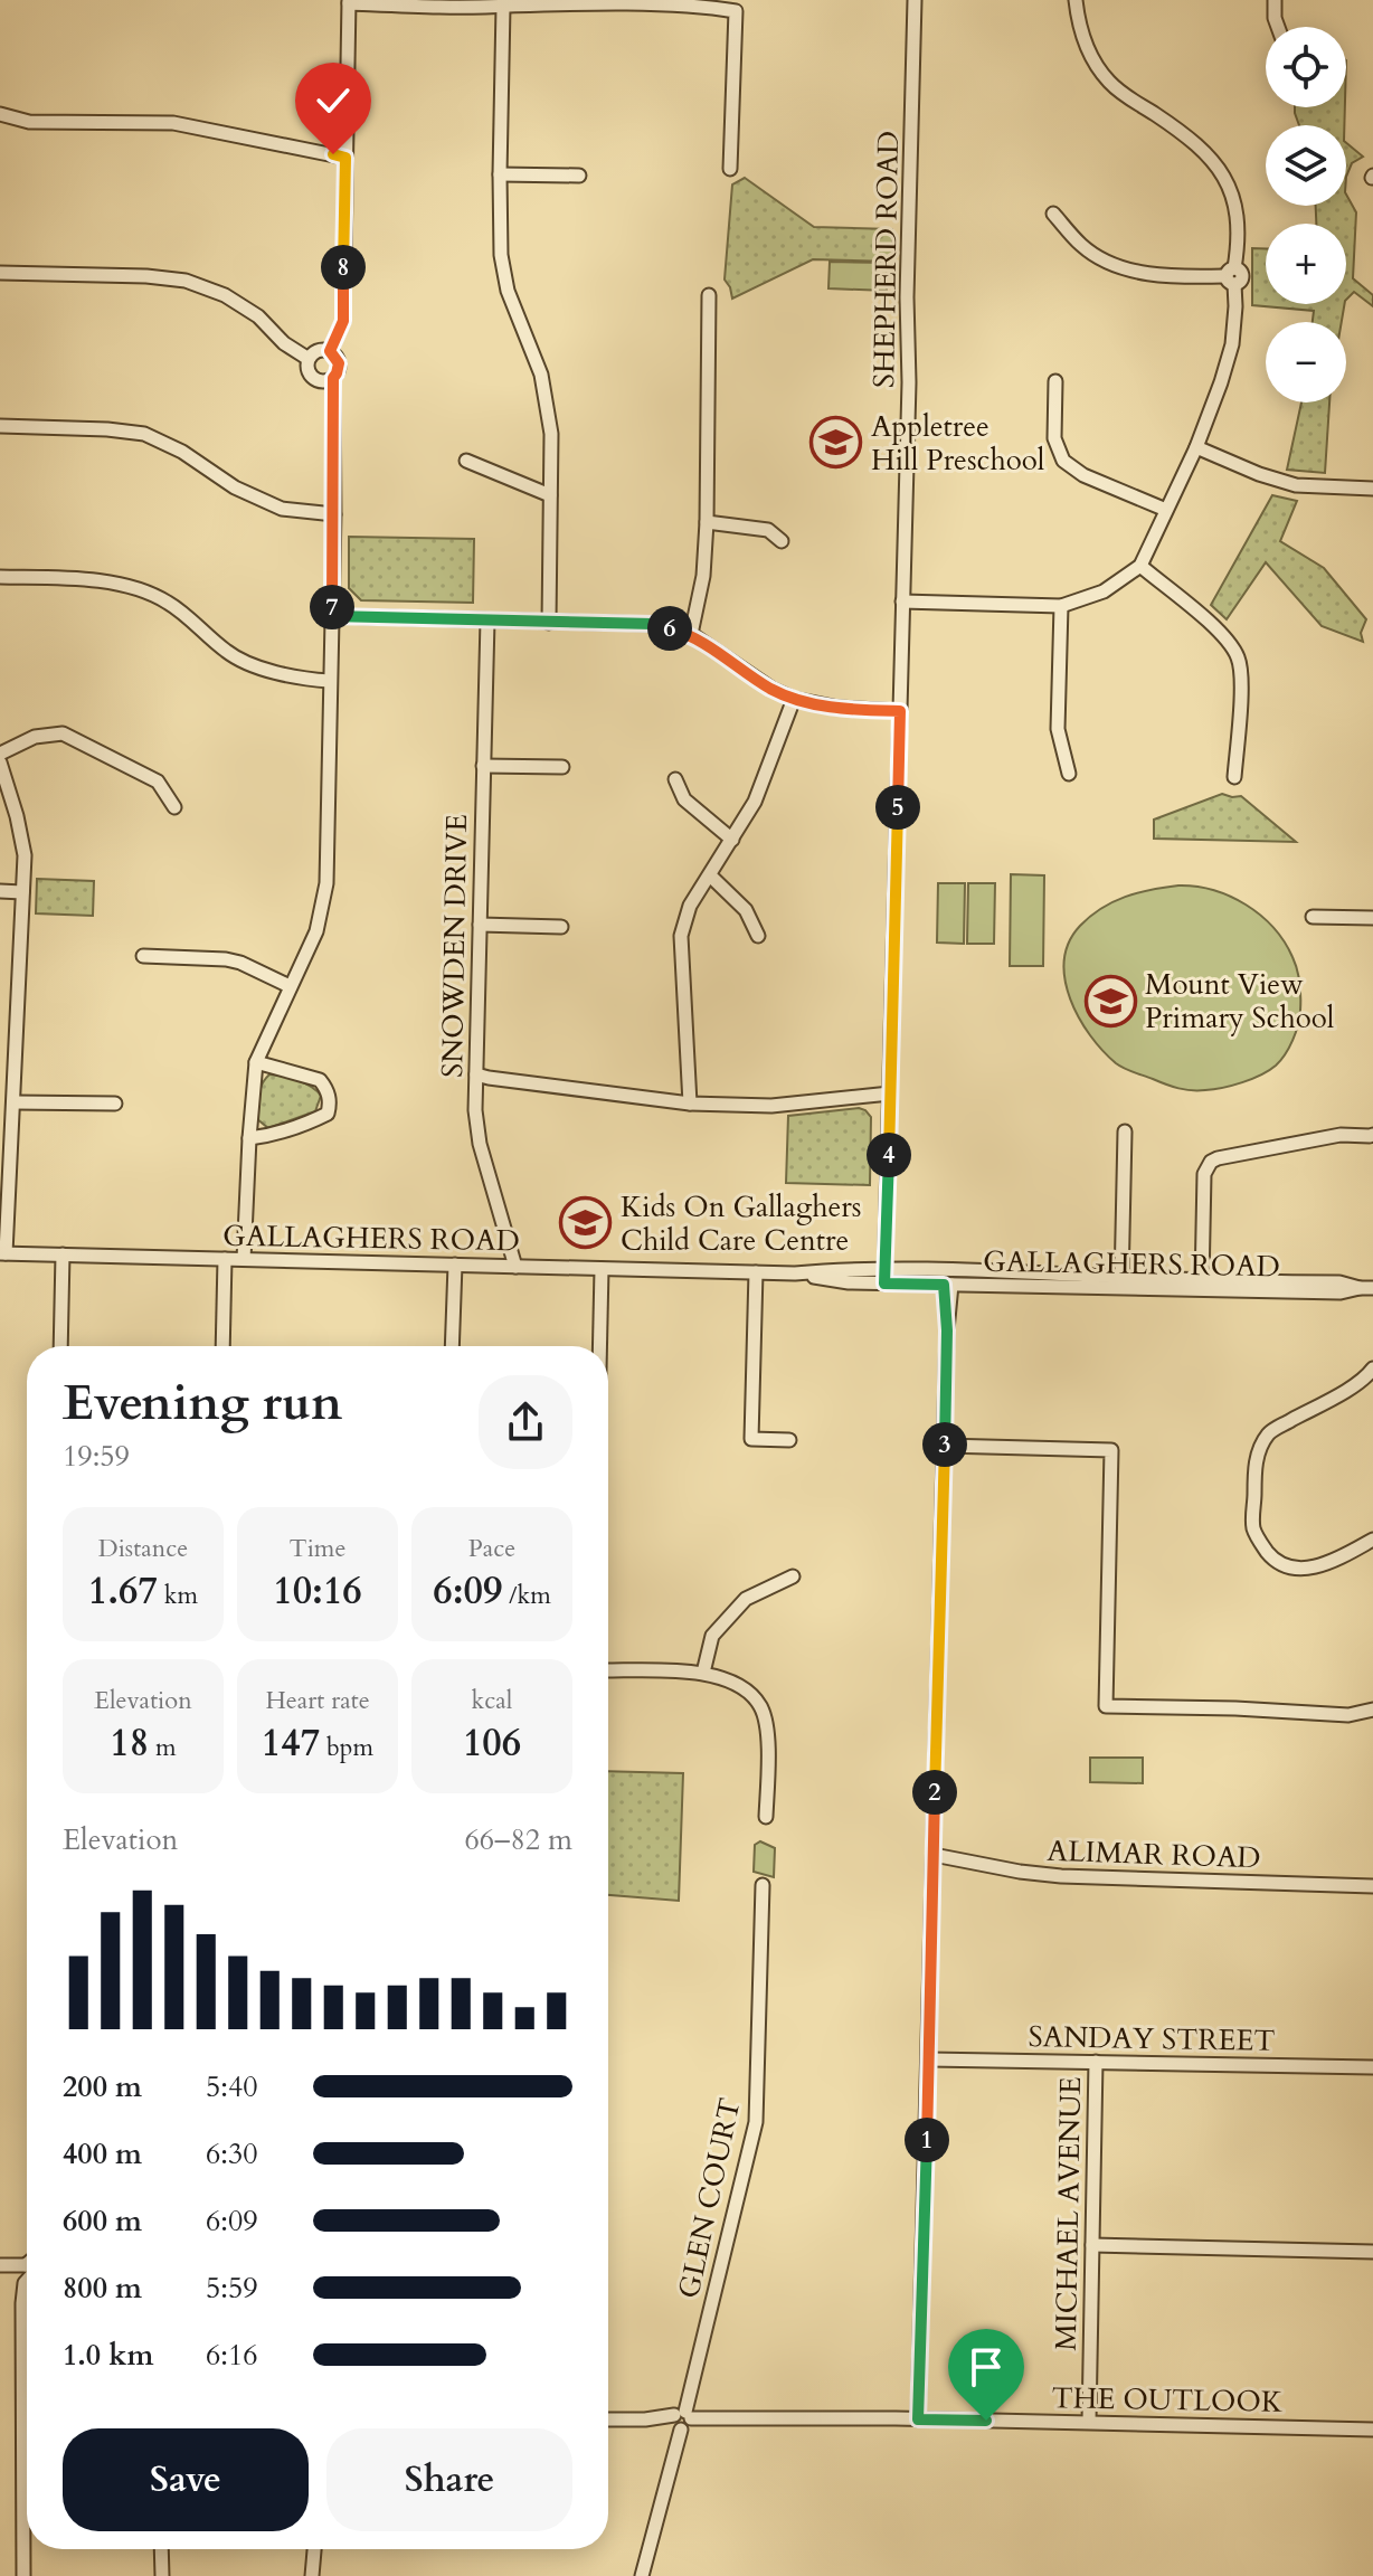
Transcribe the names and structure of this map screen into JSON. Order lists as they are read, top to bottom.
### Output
{
  "streets": {
    "street": [
      "SHEPHERD ROAD",
      "SNOWDEN DRIVE",
      "GALLAGHERS ROAD",
      "ALIMAR ROAD",
      "SANDAY STREET",
      "GLEN COURT",
      "MICHAEL AVENUE",
      "THE OUTLOOK"
    ]
  },
  "crossings": [
    ["SHEPHERD ROAD", "GALLAGHERS ROAD"],
    ["SNOWDEN DRIVE", "GALLAGHERS ROAD"],
    ["SANDAY STREET", "MICHAEL AVENUE"],
    ["GLEN COURT", "THE OUTLOOK"],
    ["MICHAEL AVENUE", "THE OUTLOOK"]
  ],
  "places": {
    "school or university": ["Appletree Hill Preschool", "Mount View Primary School", "Kids On Gallaghers Child Care Centre"]
  },
  "page": {
    "map_buttons": ["+", "−"],
    "pins": [
      "8",
      "7",
      "6",
      "5",
      "4",
      "3",
      "2",
      "1"
    ],
    "heading": ["Evening run", "19:59"],
    "stats": [
      ["Distance", "1.67 km"],
      ["Time", "10:16"],
      ["Pace", "6:09 /km"],
      ["Elevation", "18 m"],
      ["Heart rate", "147 bpm"],
      ["kcal", "106"]
    ],
    "chart": ["Elevation", "66–82 m"],
    "list": [
      {
        "name": "200 m",
        "note": "5:40"
      },
      {
        "name": "400 m",
        "note": "6:30"
      },
      {
        "name": "600 m",
        "note": "6:09"
      },
      {
        "name": "800 m",
        "note": "5:59"
      },
      {
        "name": "1.0 km",
        "note": "6:16"
      }
    ],
    "buttons": ["Save", "Share"]
  }
}
